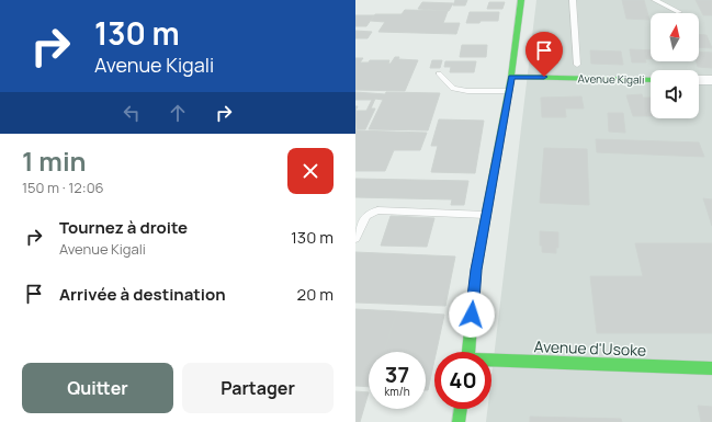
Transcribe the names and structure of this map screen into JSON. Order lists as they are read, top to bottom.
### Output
{
  "streets": {
    "street": ["Avenue Kigali", "Avenue d'Usoke"]
  },
  "north": "top",
  "page": {
    "turn": ["130 m", "Avenue Kigali"],
    "heading": ["1 min", "150 m · 12:06"],
    "list": [
      {
        "name": "Tournez à droite",
        "note": "Avenue Kigali",
        "value": "130 m"
      },
      {
        "name": "Arrivée à destination",
        "value": "20 m"
      }
    ],
    "speed": "37 km/h",
    "limit": "40",
    "buttons": ["Quitter", "Partager"]
  }
}
